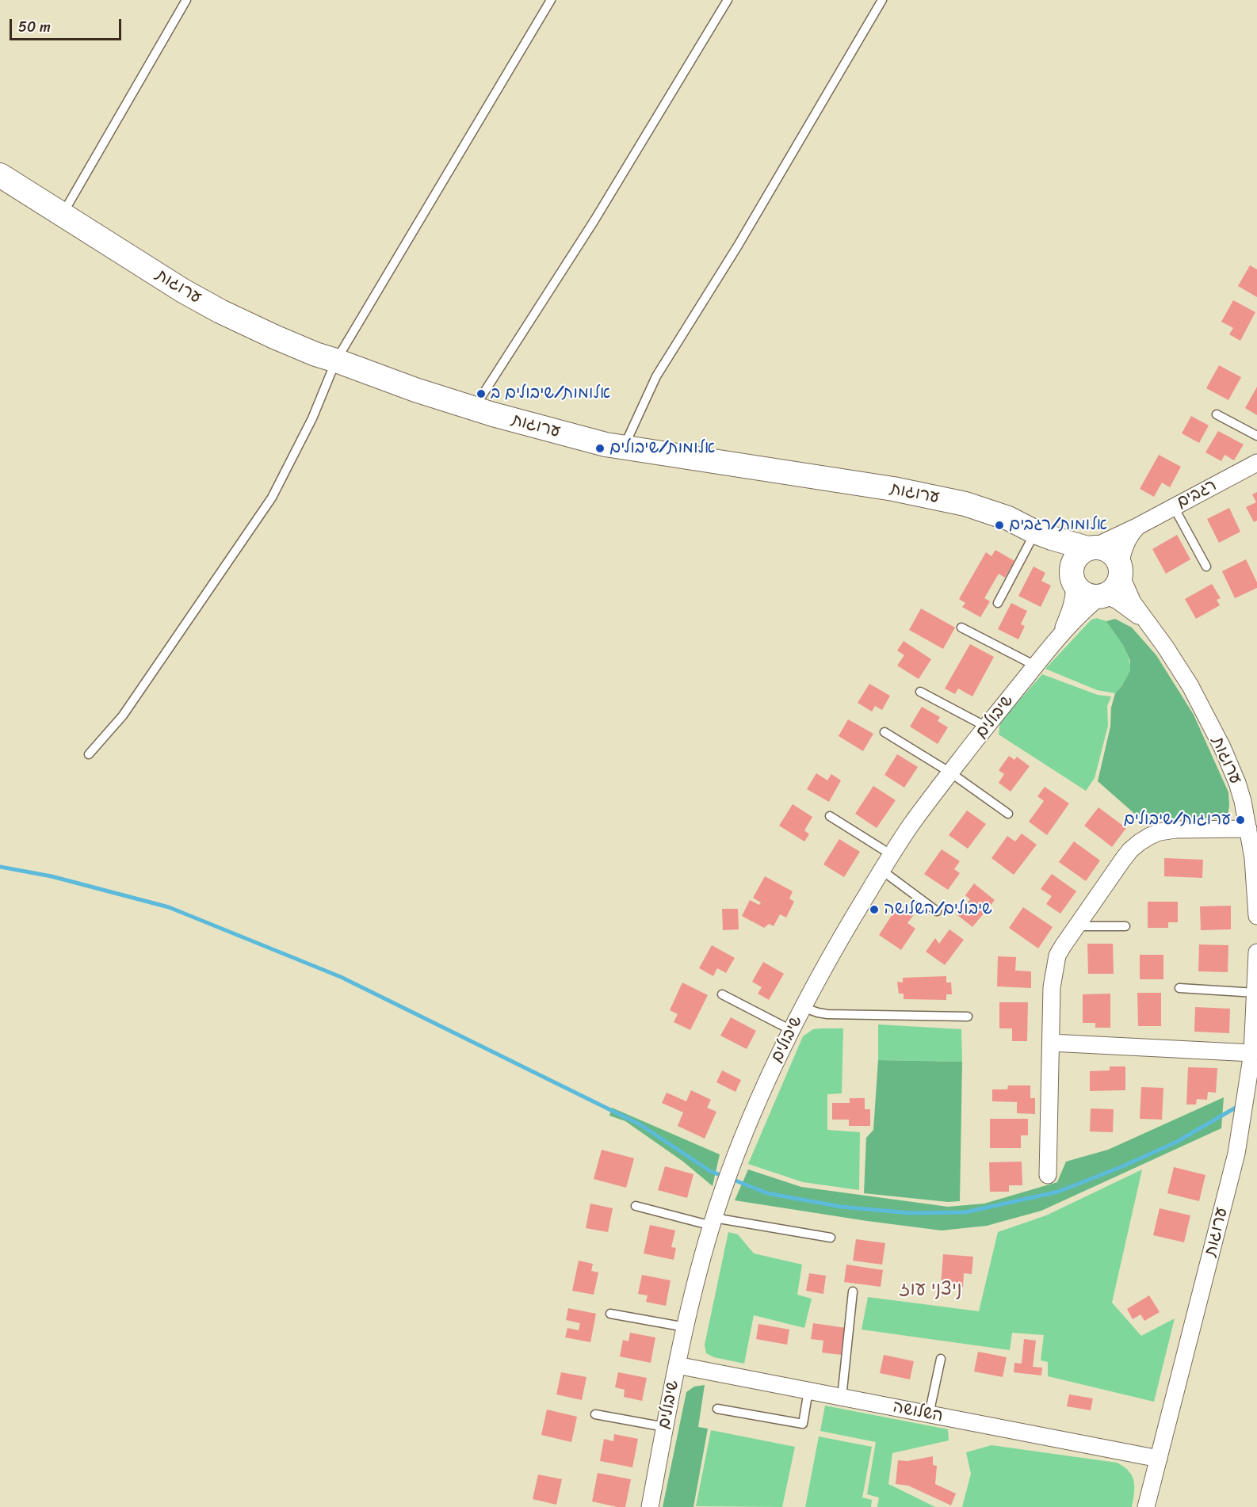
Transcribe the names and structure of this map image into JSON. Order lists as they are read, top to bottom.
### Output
{
  "streets": {
    "street": [
      "ערוגות",
      "רגבים",
      "שיבולים",
      "השלושה"
    ]
  },
  "crossings": [
    ["ערוגות", "רגבים"],
    ["ערוגות", "שיבולים"],
    ["ערוגות", "השלושה"],
    ["רגבים", "שיבולים"],
    ["שיבולים", "השלושה"]
  ],
  "districts": ["ניצני עוז"],
  "places": [
    "אלומות/שיבולים ב",
    "אלומות/שיבולים",
    "אלומות/רגבים",
    "ערוגות/שיבולים",
    "שיבולים/השלושה"
  ],
  "scale_bar": "50 m"
}
